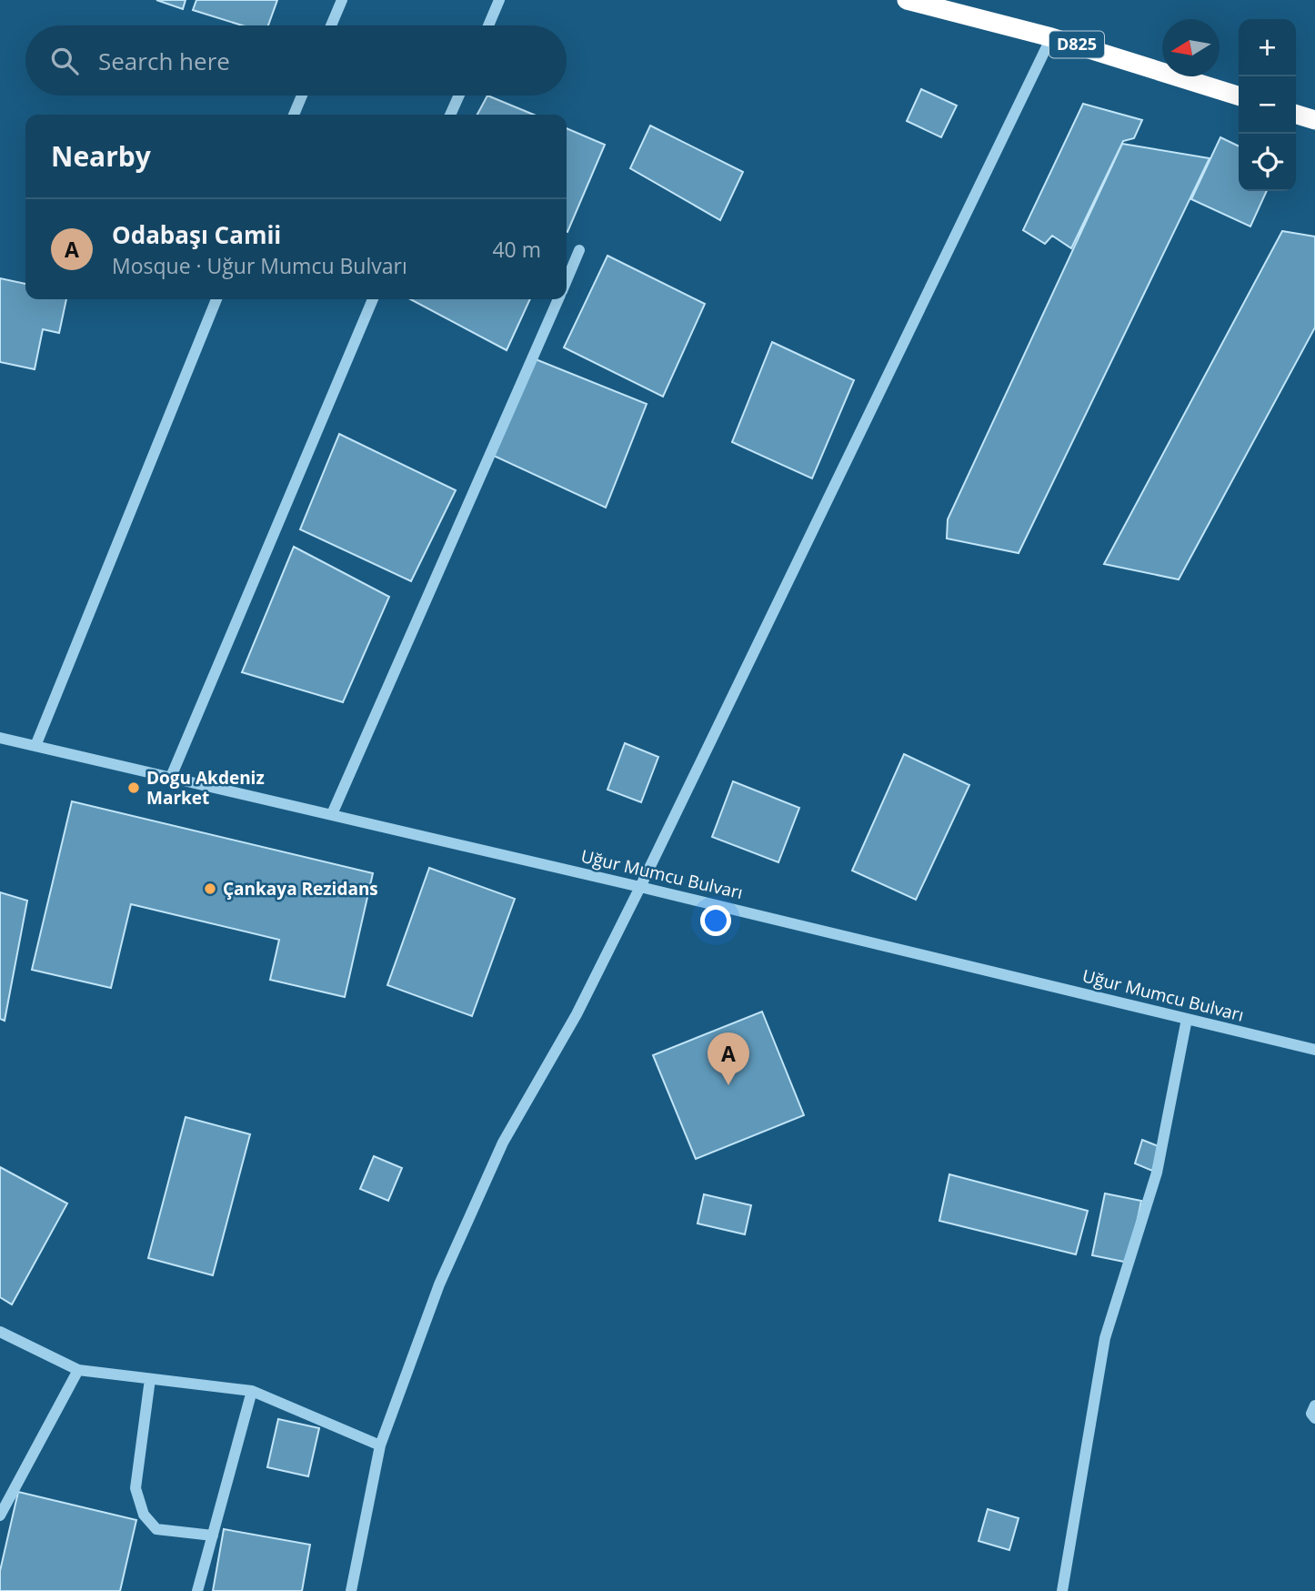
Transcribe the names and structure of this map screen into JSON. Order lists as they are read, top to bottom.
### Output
{
  "streets": {
    "highway": ["D825"],
    "street": ["Uğur Mumcu Bulvarı"]
  },
  "places": ["Dogu Akdeniz Market", "Çankaya Rezidans"],
  "north": "left",
  "page": {
    "map_buttons": ["+", "−"],
    "search": "Search here",
    "heading": "Nearby",
    "list": [
      {
        "mark": "A",
        "name": "Odabaşı Camii",
        "note": "Mosque · Uğur Mumcu Bulvarı",
        "value": "40 m"
      }
    ],
    "pins": "A"
  }
}
